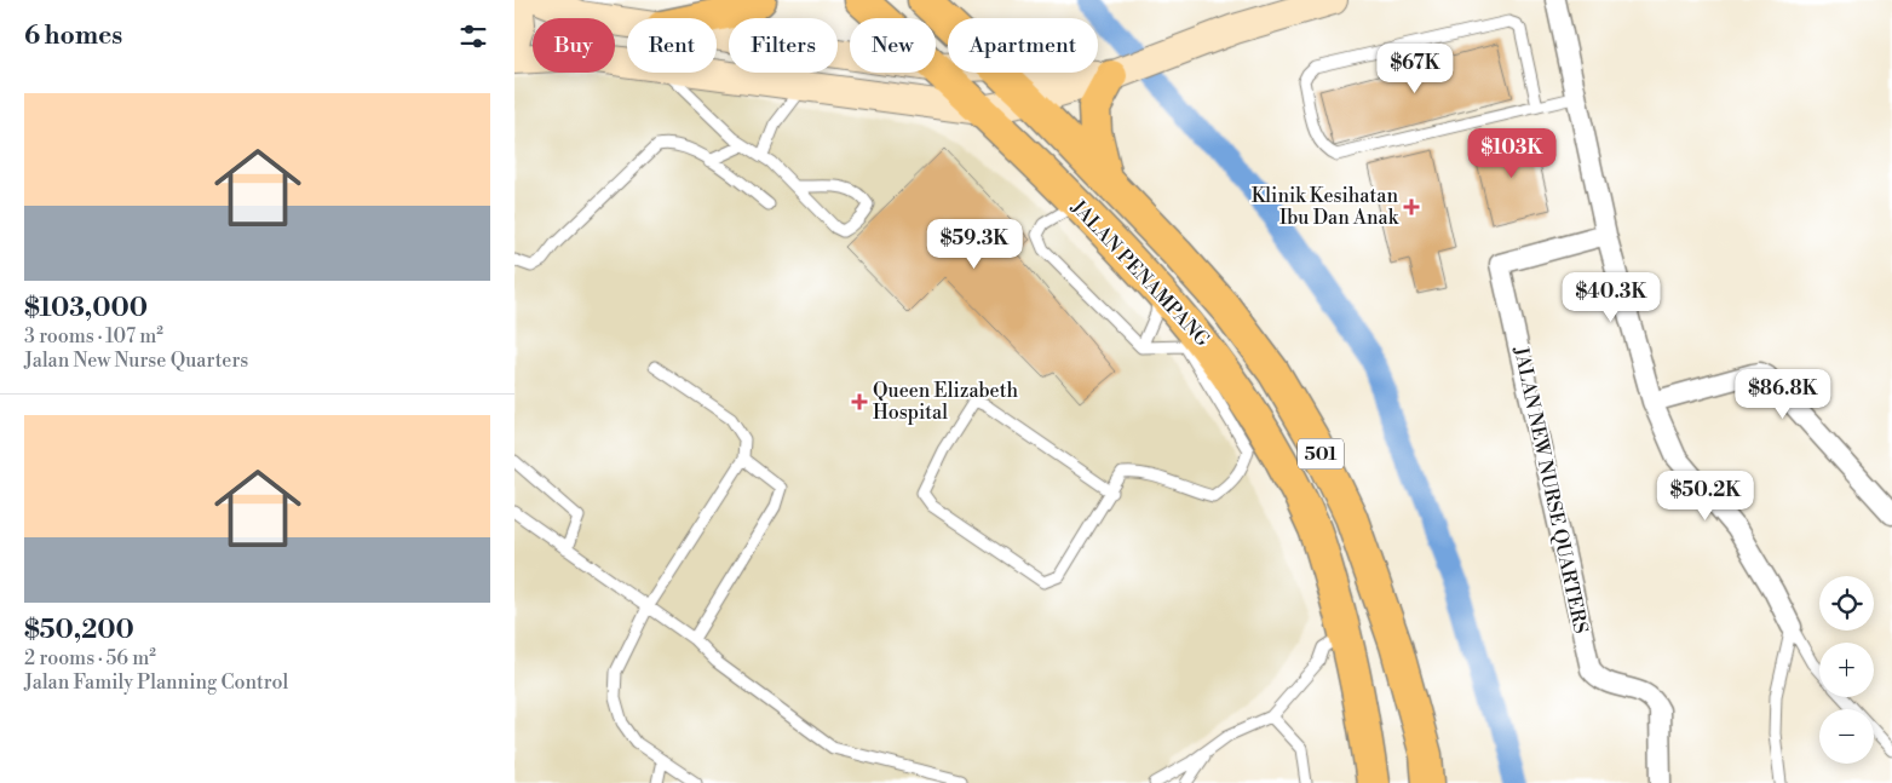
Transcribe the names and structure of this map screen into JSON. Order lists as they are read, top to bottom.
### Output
{
  "streets": {
    "main road": ["JALAN PENAMPANG", "501"],
    "street": ["JALAN NEW NURSE QUARTERS"]
  },
  "places": {
    "health": ["Klinik Kesihatan Ibu Dan Anak", "Queen Elizabeth Hospital"]
  },
  "page": {
    "heading": "6 homes",
    "chip": [
      "Buy",
      "Rent",
      "Filters",
      "New",
      "Apartment"
    ],
    "price": [
      "$67K",
      "$103K",
      "$59.3K",
      "$40.3K",
      "$86.8K",
      "$50.2K"
    ],
    "list": [
      {
        "name": "$103,000",
        "note": "3 rooms · 107 m² · Jalan New Nurse Quarters"
      },
      {
        "name": "$50,200",
        "note": "2 rooms · 56 m² · Jalan Family Planning Control"
      }
    ],
    "map_buttons": ["+", "−"]
  }
}
